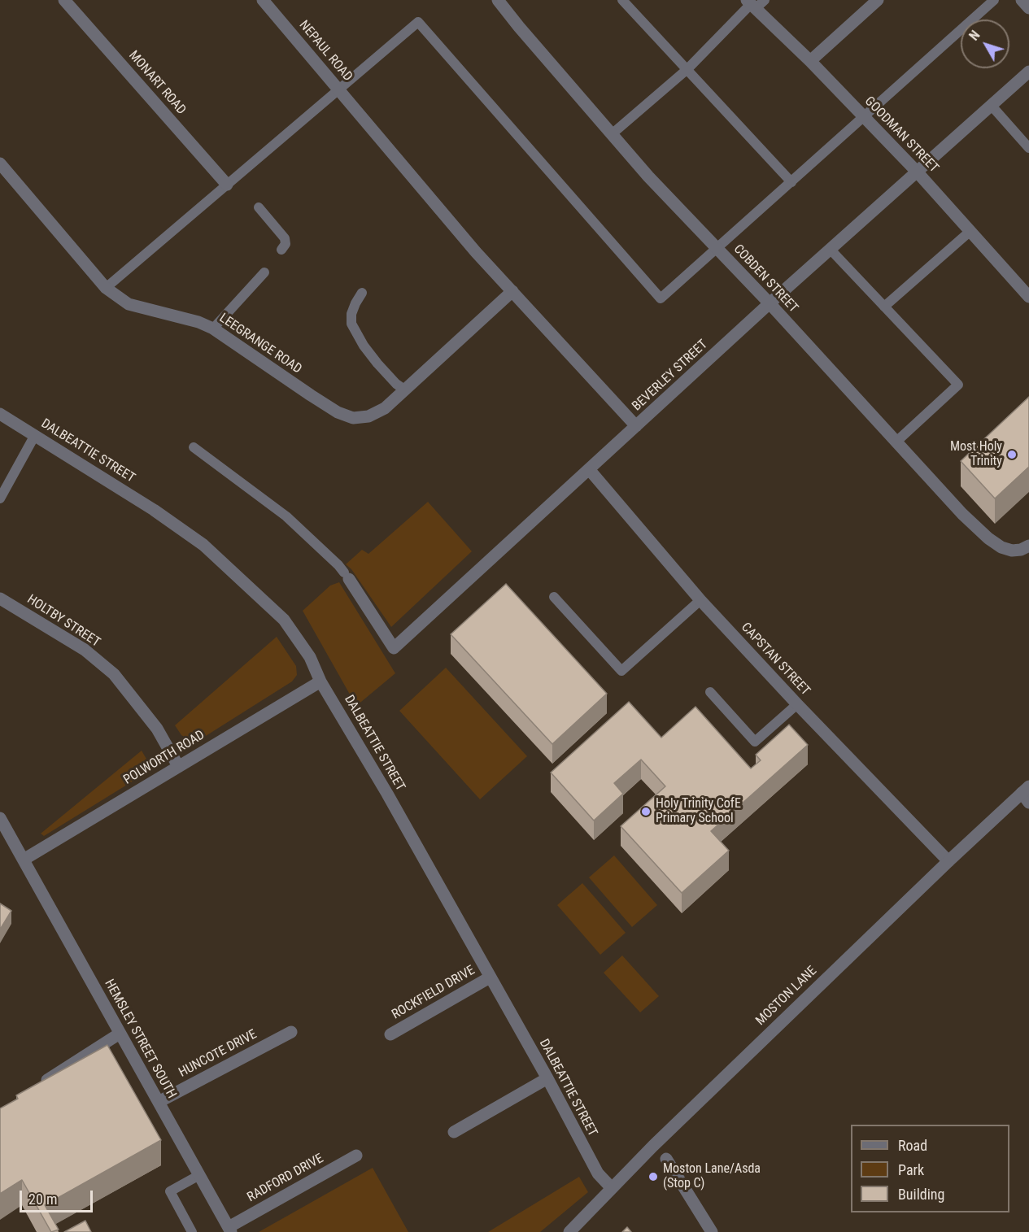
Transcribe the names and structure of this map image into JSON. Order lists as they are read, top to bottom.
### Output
{
  "streets": {
    "street": [
      "NEPAUL ROAD",
      "MONART ROAD",
      "GOODMAN STREET",
      "COBDEN STREET",
      "LEEGRANGE ROAD",
      "BEVERLEY STREET",
      "DALBEATTIE STREET",
      "HOLTBY STREET",
      "CAPSTAN STREET",
      "POLWORTH ROAD",
      "ROCKFIELD DRIVE",
      "MOSTON LANE",
      "HEMSLEY STREET SOUTH",
      "HUNCOTE DRIVE",
      "RADFORD DRIVE"
    ]
  },
  "crossings": [
    ["NEPAUL ROAD", "LEEGRANGE ROAD"],
    ["NEPAUL ROAD", "BEVERLEY STREET"],
    ["GOODMAN STREET", "BEVERLEY STREET"],
    ["COBDEN STREET", "BEVERLEY STREET"],
    ["BEVERLEY STREET", "CAPSTAN STREET"],
    ["DALBEATTIE STREET", "POLWORTH ROAD"],
    ["DALBEATTIE STREET", "ROCKFIELD DRIVE"],
    ["DALBEATTIE STREET", "MOSTON LANE"],
    ["HOLTBY STREET", "POLWORTH ROAD"],
    ["CAPSTAN STREET", "MOSTON LANE"],
    ["POLWORTH ROAD", "HEMSLEY STREET SOUTH"],
    ["HEMSLEY STREET SOUTH", "HUNCOTE DRIVE"],
    ["HEMSLEY STREET SOUTH", "RADFORD DRIVE"]
  ],
  "places": ["Most Holy Trinity", "Holy Trinity CofE Primary School", "Moston Lane/Asda (Stop C)"],
  "legend": ["Road", "Park", "Building"],
  "scale_bar": "20 m",
  "north": "top left"
}
